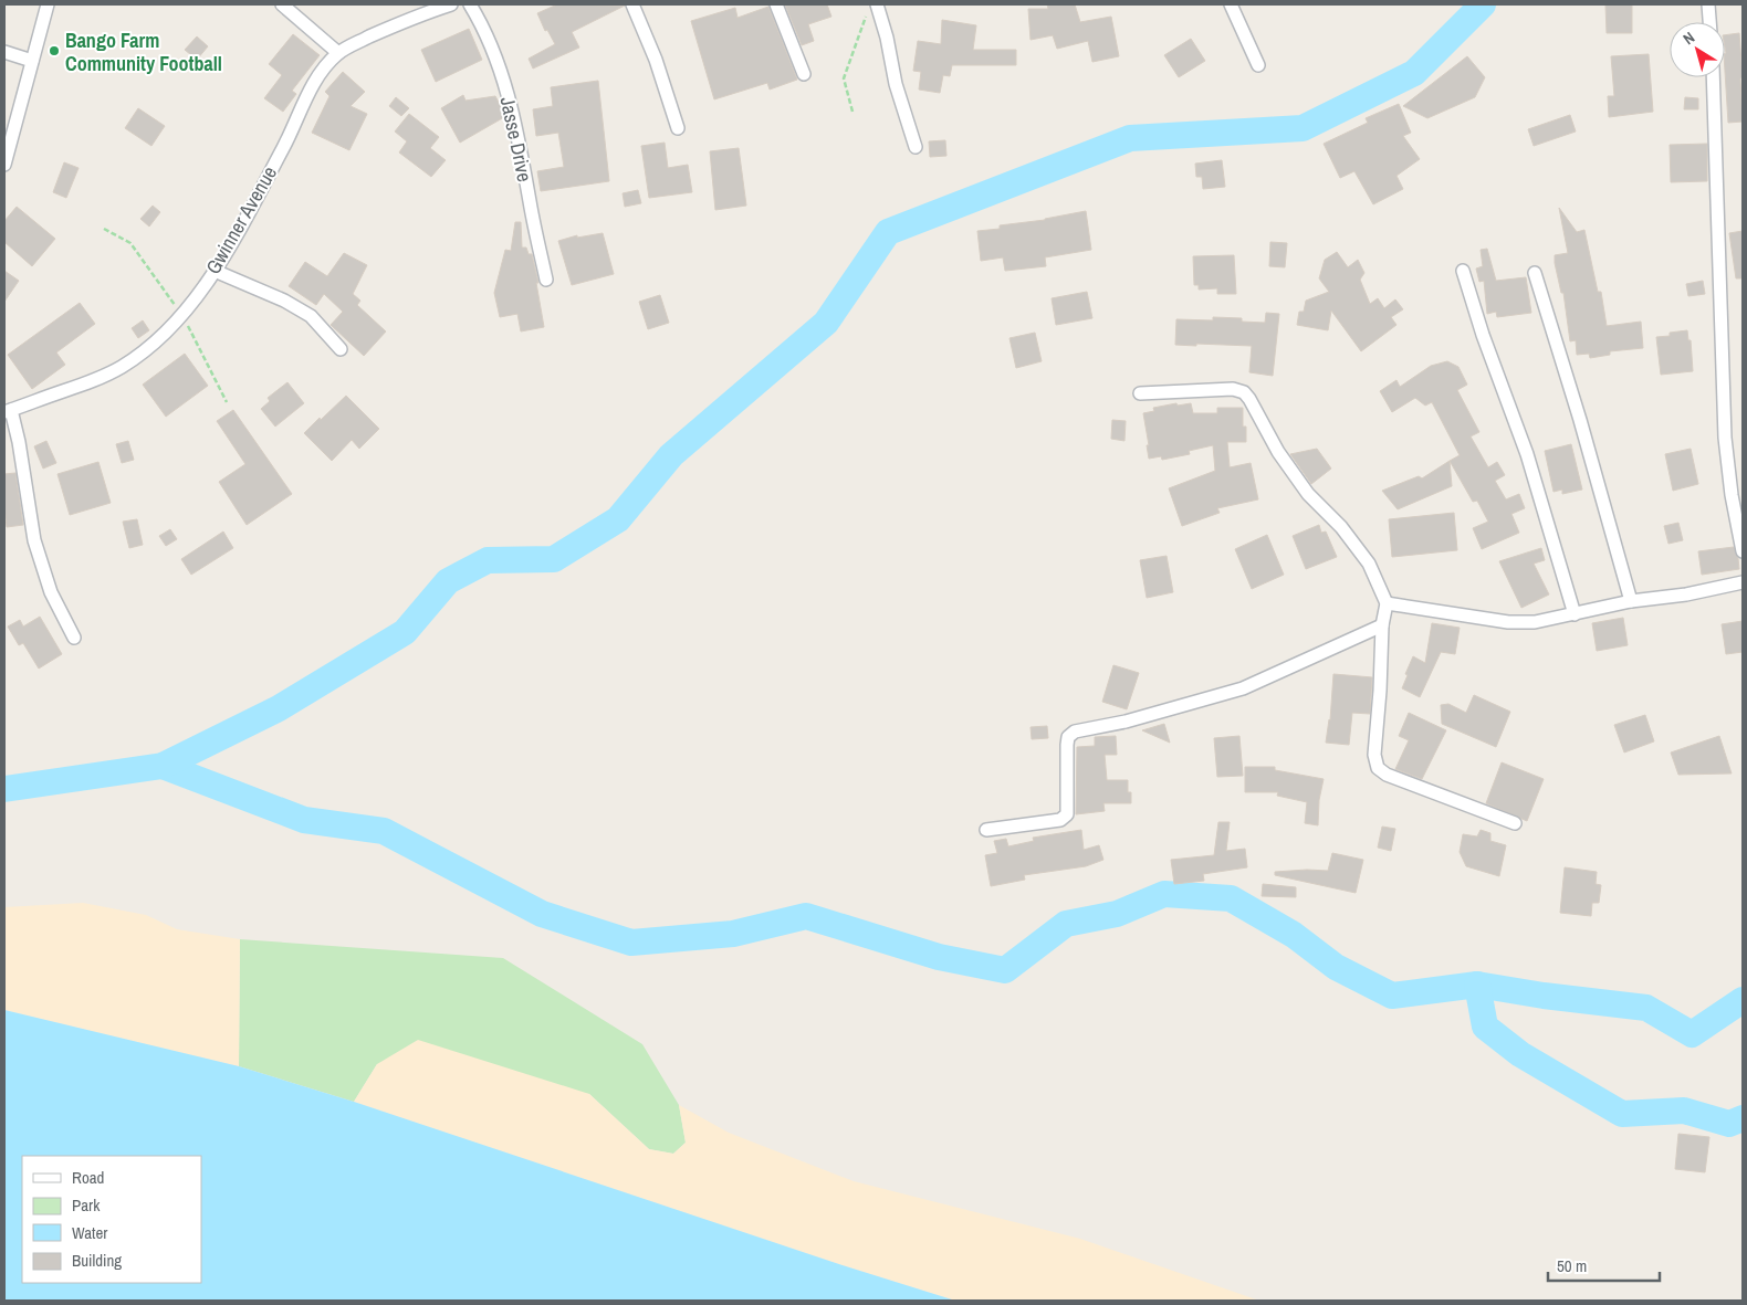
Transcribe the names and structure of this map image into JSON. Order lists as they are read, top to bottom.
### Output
{
  "streets": {
    "street": ["Jasse Drive", "Gwinner Avenue"]
  },
  "places": ["Bango Farm Community Football"],
  "legend": [
    "Road",
    "Park",
    "Water",
    "Building"
  ],
  "scale_bar": "50 m",
  "north": "top left"
}
